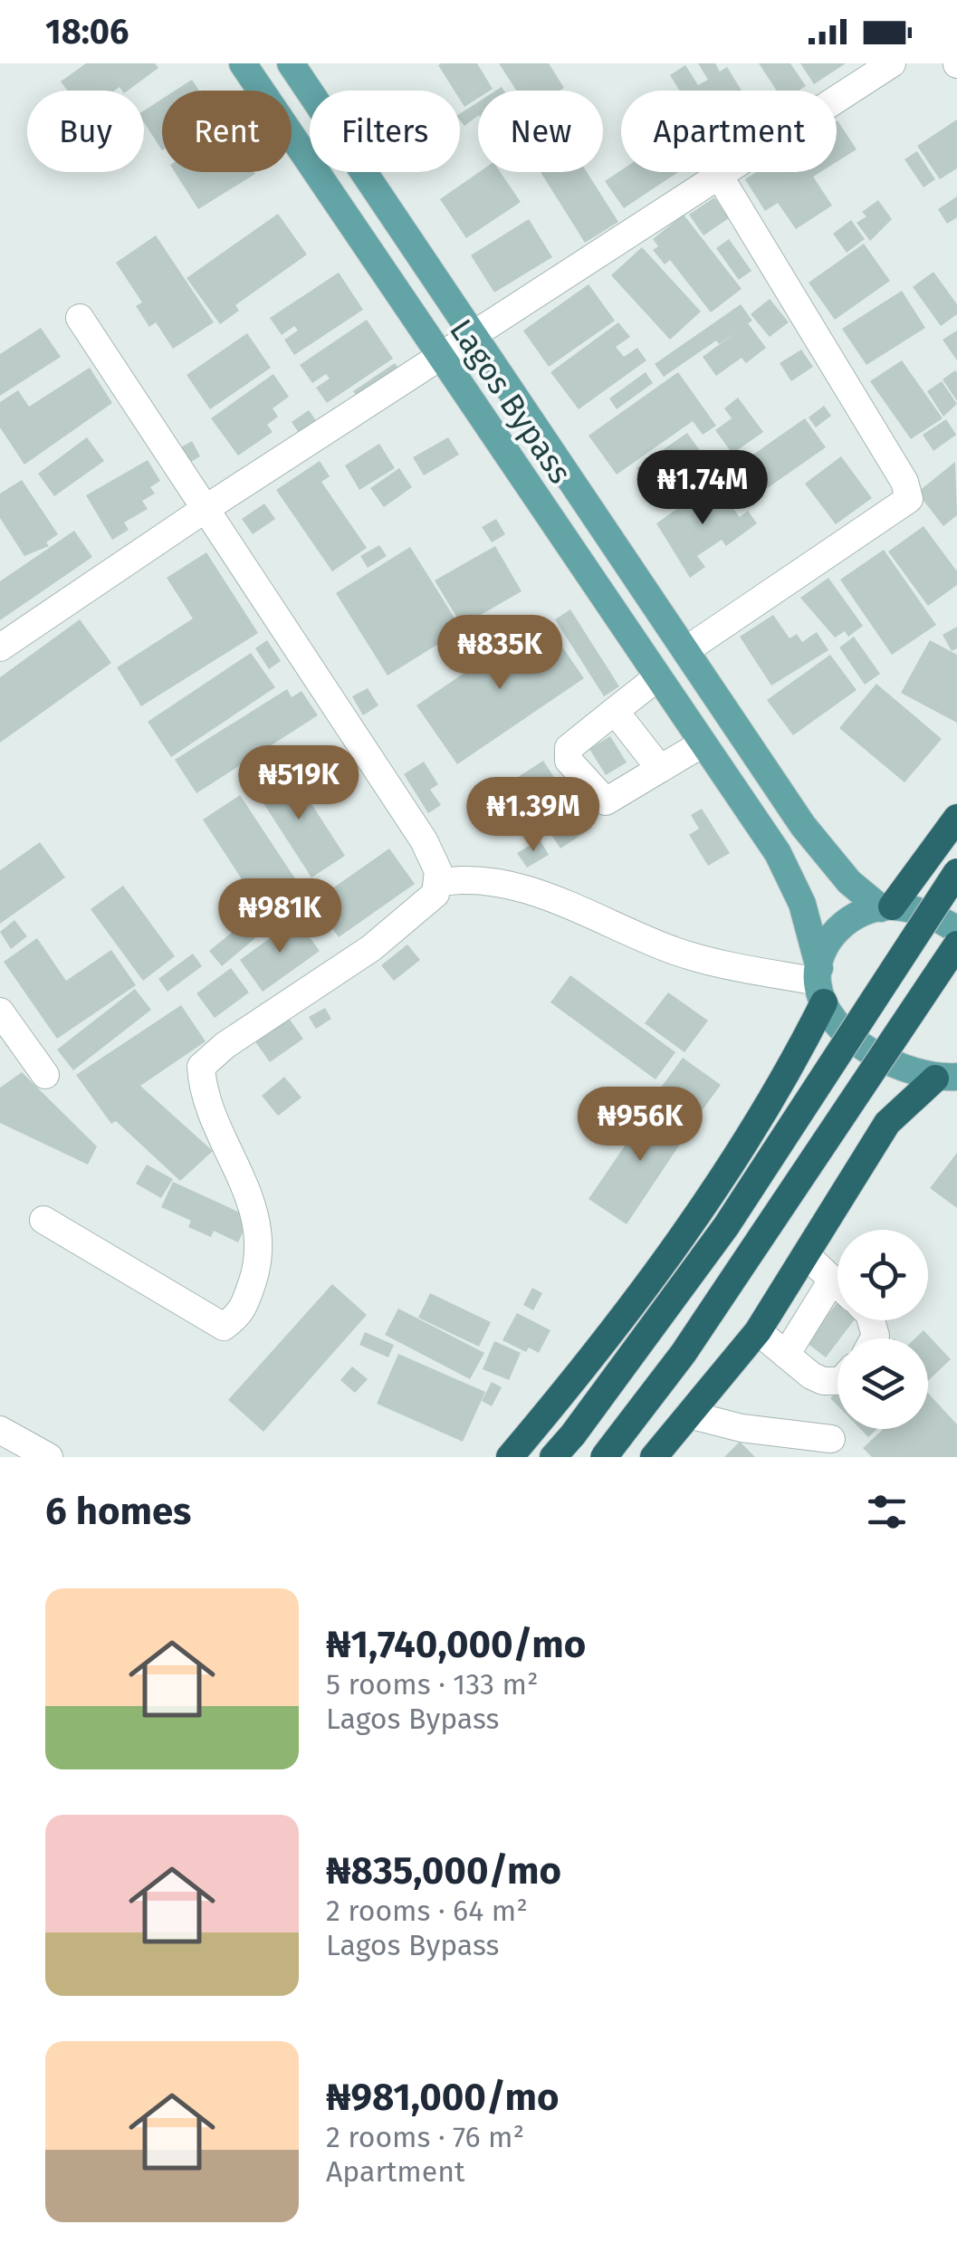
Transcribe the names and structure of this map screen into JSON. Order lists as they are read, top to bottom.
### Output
{
  "streets": {
    "main road": ["Lagos Bypass"]
  },
  "page": {
    "status": "18:06",
    "chip": [
      "Buy",
      "Rent",
      "Filters",
      "New",
      "Apartment"
    ],
    "price": [
      "₦1.74M",
      "₦835K",
      "₦519K",
      "₦1.39M",
      "₦981K",
      "₦956K"
    ],
    "heading": "6 homes",
    "list": [
      {
        "name": "₦1,740,000/mo",
        "note": "5 rooms · 133 m² · Lagos Bypass"
      },
      {
        "name": "₦835,000/mo",
        "note": "2 rooms · 64 m² · Lagos Bypass"
      },
      {
        "name": "₦981,000/mo",
        "note": "2 rooms · 76 m² · Apartment"
      }
    ]
  }
}
